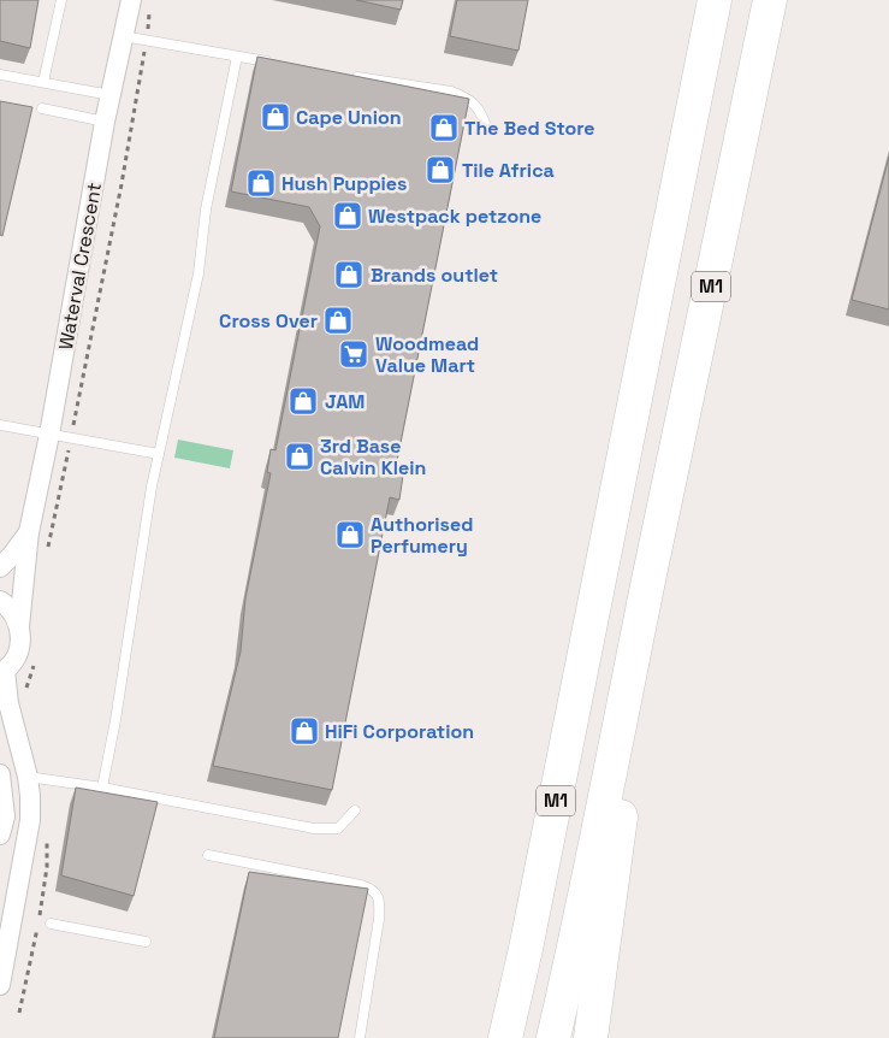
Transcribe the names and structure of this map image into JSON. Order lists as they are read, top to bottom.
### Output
{
  "streets": {
    "highway": ["M1"],
    "street": ["Waterval Crescent"]
  },
  "places": {
    "shop": [
      "Cape Union",
      "The Bed Store",
      "Tile Africa",
      "Hush Puppies",
      "Westpack petzone",
      "Brands outlet",
      "Cross Over",
      "JAM",
      "3rd Base Calvin Klein",
      "Authorised Perfumery",
      "HiFi Corporation"
    ],
    "supermarket": ["Woodmead Value Mart"]
  }
}
